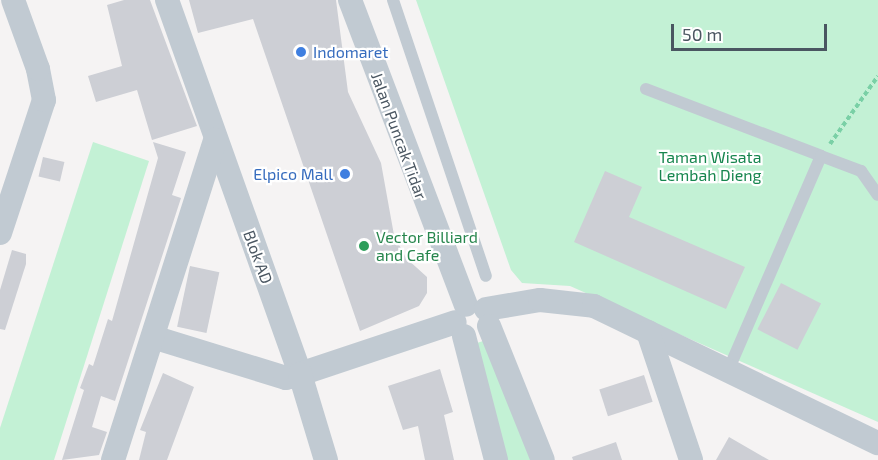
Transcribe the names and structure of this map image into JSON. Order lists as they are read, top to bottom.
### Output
{
  "streets": {
    "street": ["Jalan Puncak Tidar", "Blok AD"]
  },
  "parks": ["Taman Wisata Lembah Dieng"],
  "places": ["Indomaret", "Elpico Mall", "Vector Billiard and Cafe"],
  "scale_bar": "50 m"
}
